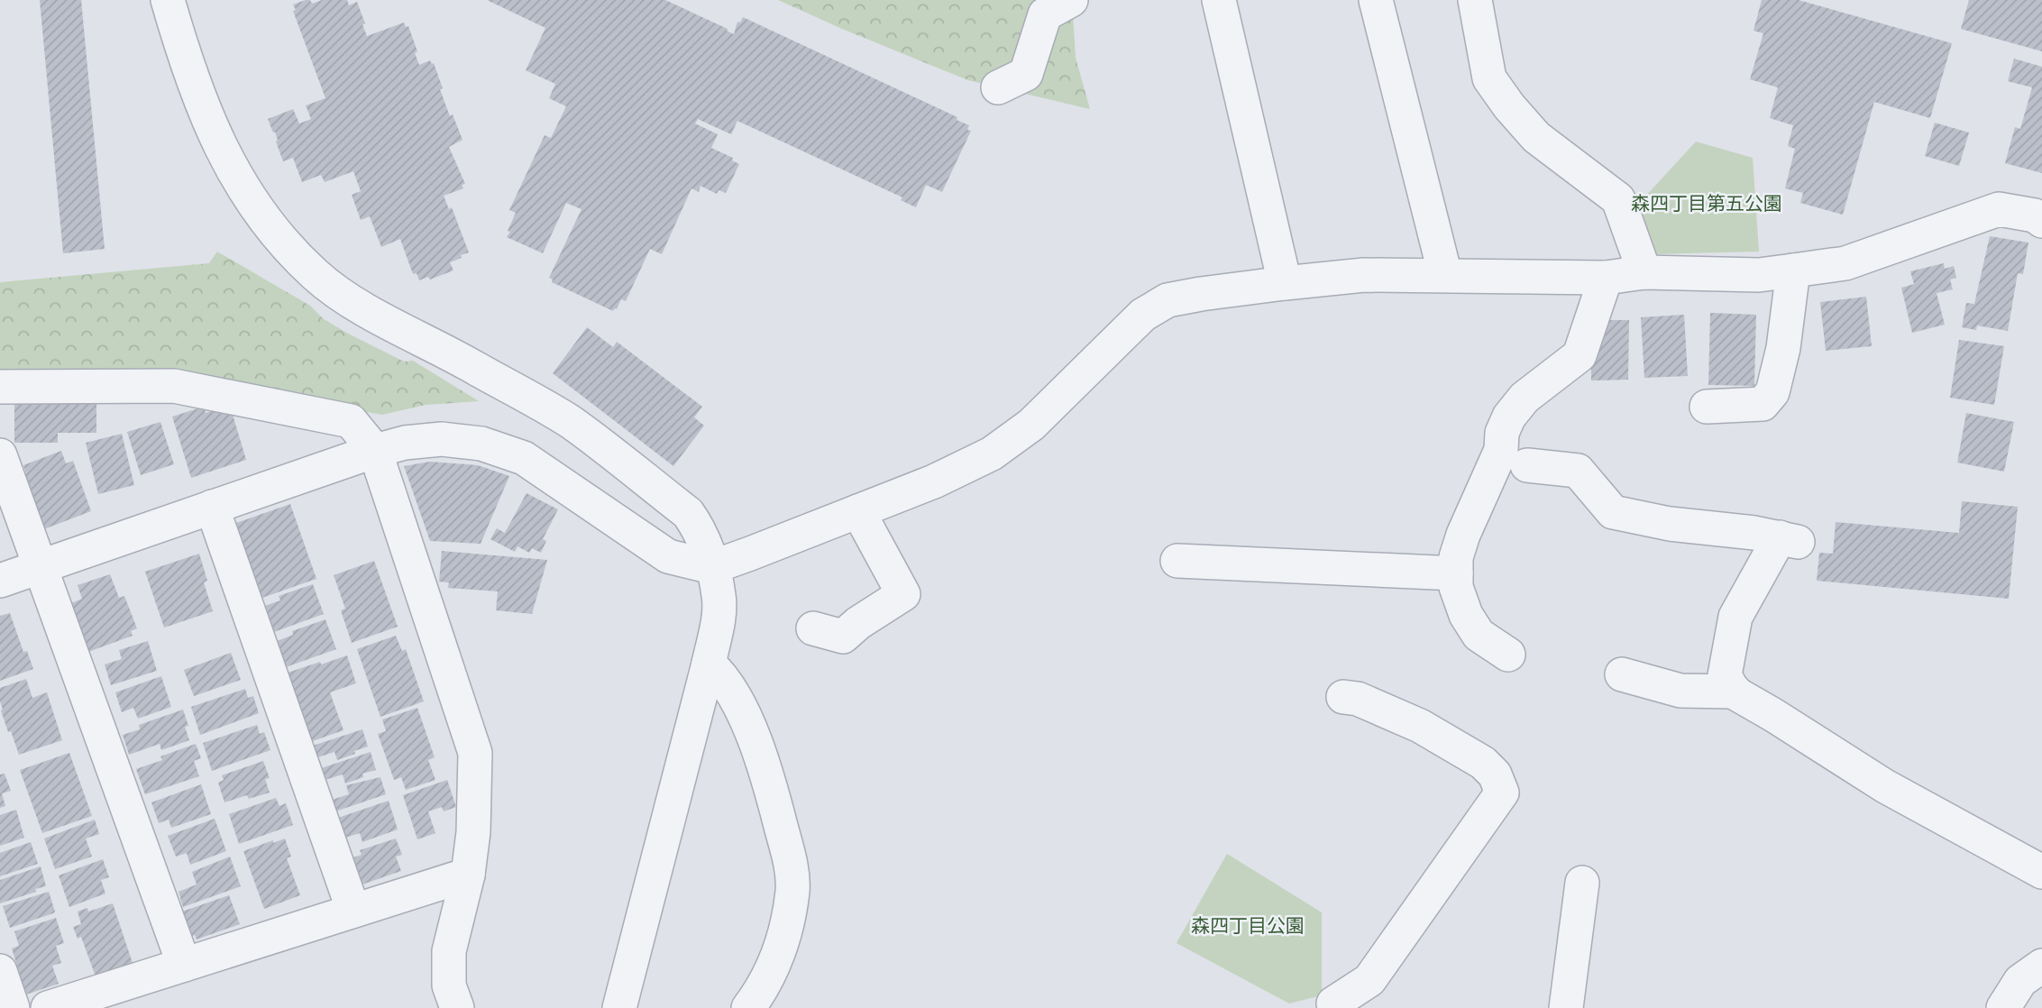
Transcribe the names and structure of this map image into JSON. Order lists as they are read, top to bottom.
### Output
{
  "parks": ["森四丁目第五公園", "森四丁目公園"]
}
